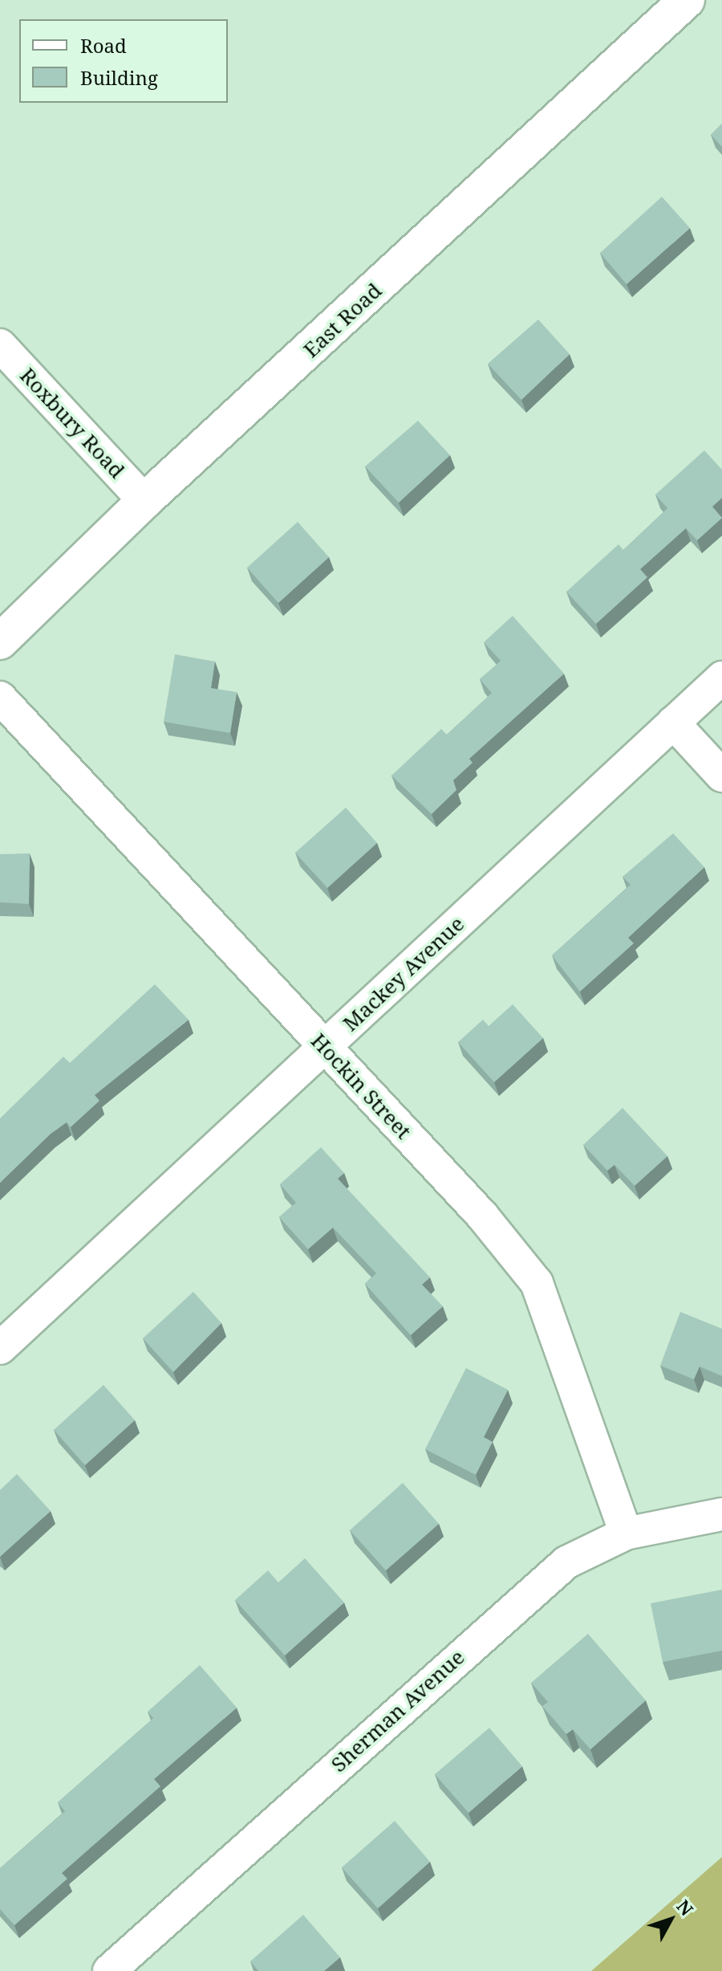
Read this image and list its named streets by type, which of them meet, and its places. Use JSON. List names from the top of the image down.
{
  "streets": {
    "street": [
      "East Road",
      "Roxbury Road",
      "Mackey Avenue",
      "Hockin Street",
      "Sherman Avenue"
    ]
  },
  "crossings": [
    ["East Road", "Roxbury Road"],
    ["Mackey Avenue", "Hockin Street"],
    ["Hockin Street", "Sherman Avenue"]
  ],
  "legend": ["Road", "Building"],
  "north": "top right"
}
